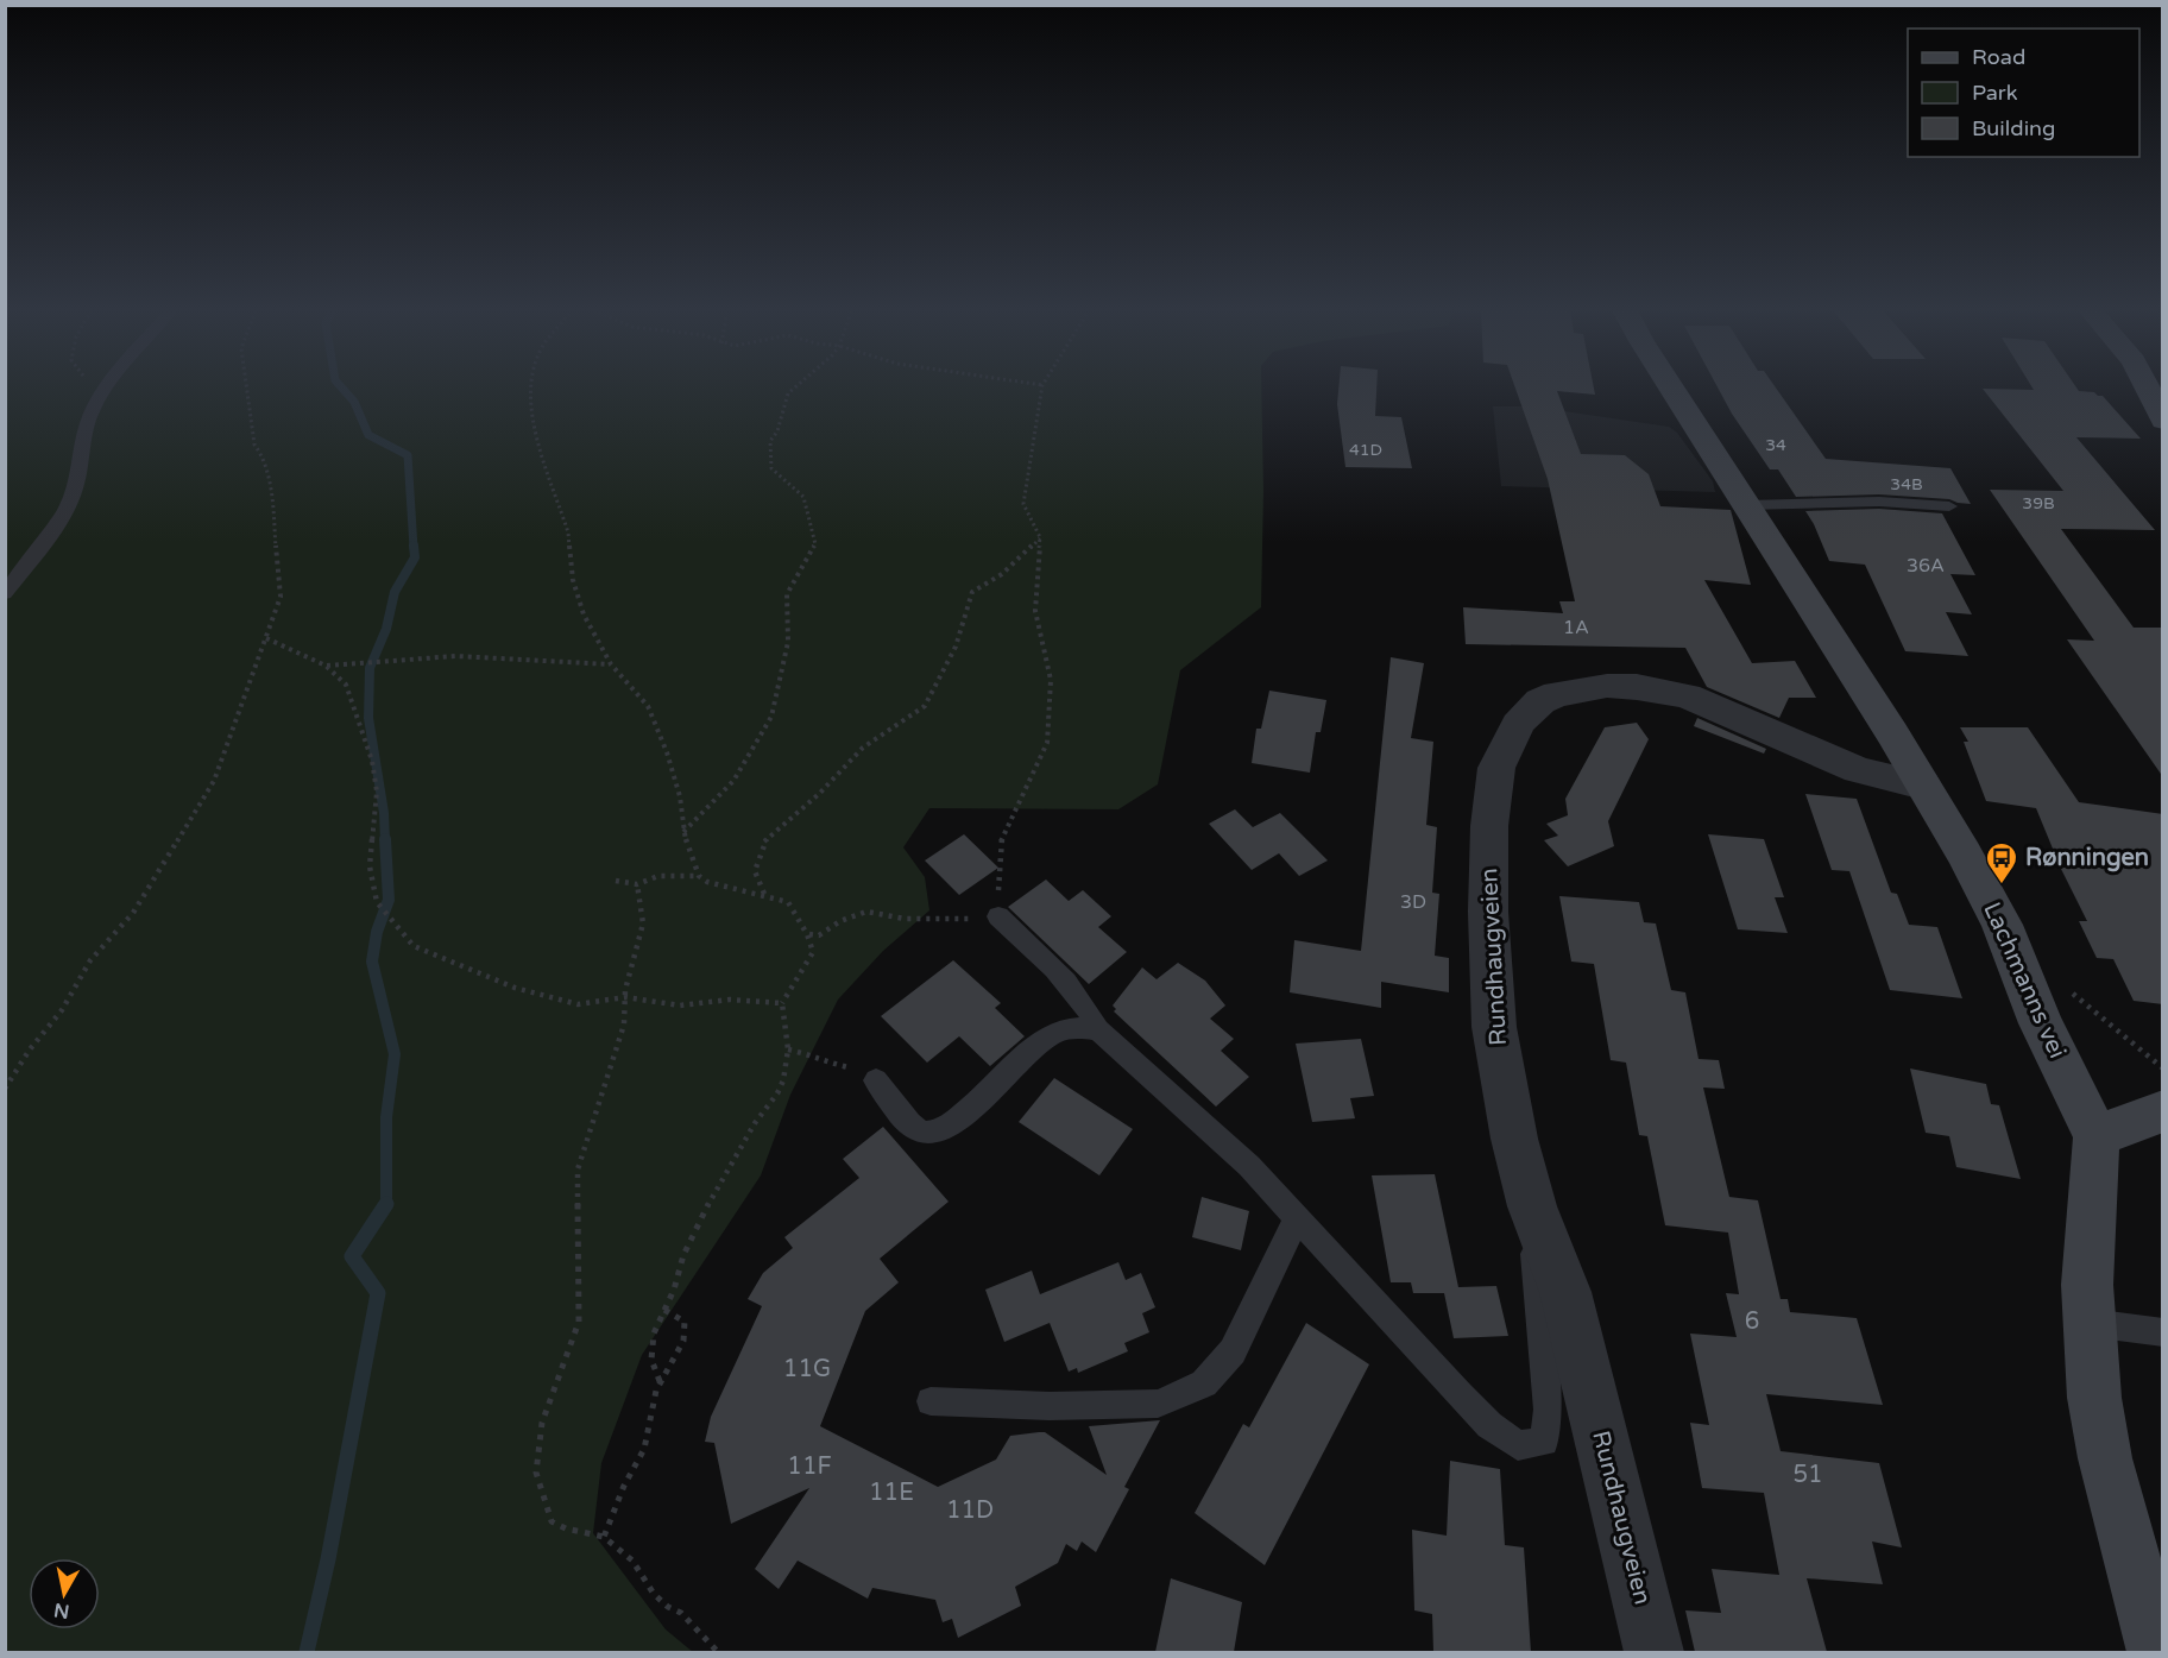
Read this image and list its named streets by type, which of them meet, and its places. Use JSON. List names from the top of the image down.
{
  "streets": {
    "street": ["Rundhaugveien", "Lachmanns vei"]
  },
  "crossings": [
    ["Rundhaugveien", "Lachmanns vei"]
  ],
  "places": {
    "bus stop": ["Rønningen"]
  },
  "house_numbers": [
    "34",
    "41D",
    "34B",
    "39B",
    "36A",
    "1A",
    "3D",
    "6",
    "11G",
    "11F",
    "51",
    "11E",
    "11D"
  ],
  "legend": ["Road", "Park", "Building"],
  "north": "bottom"
}
